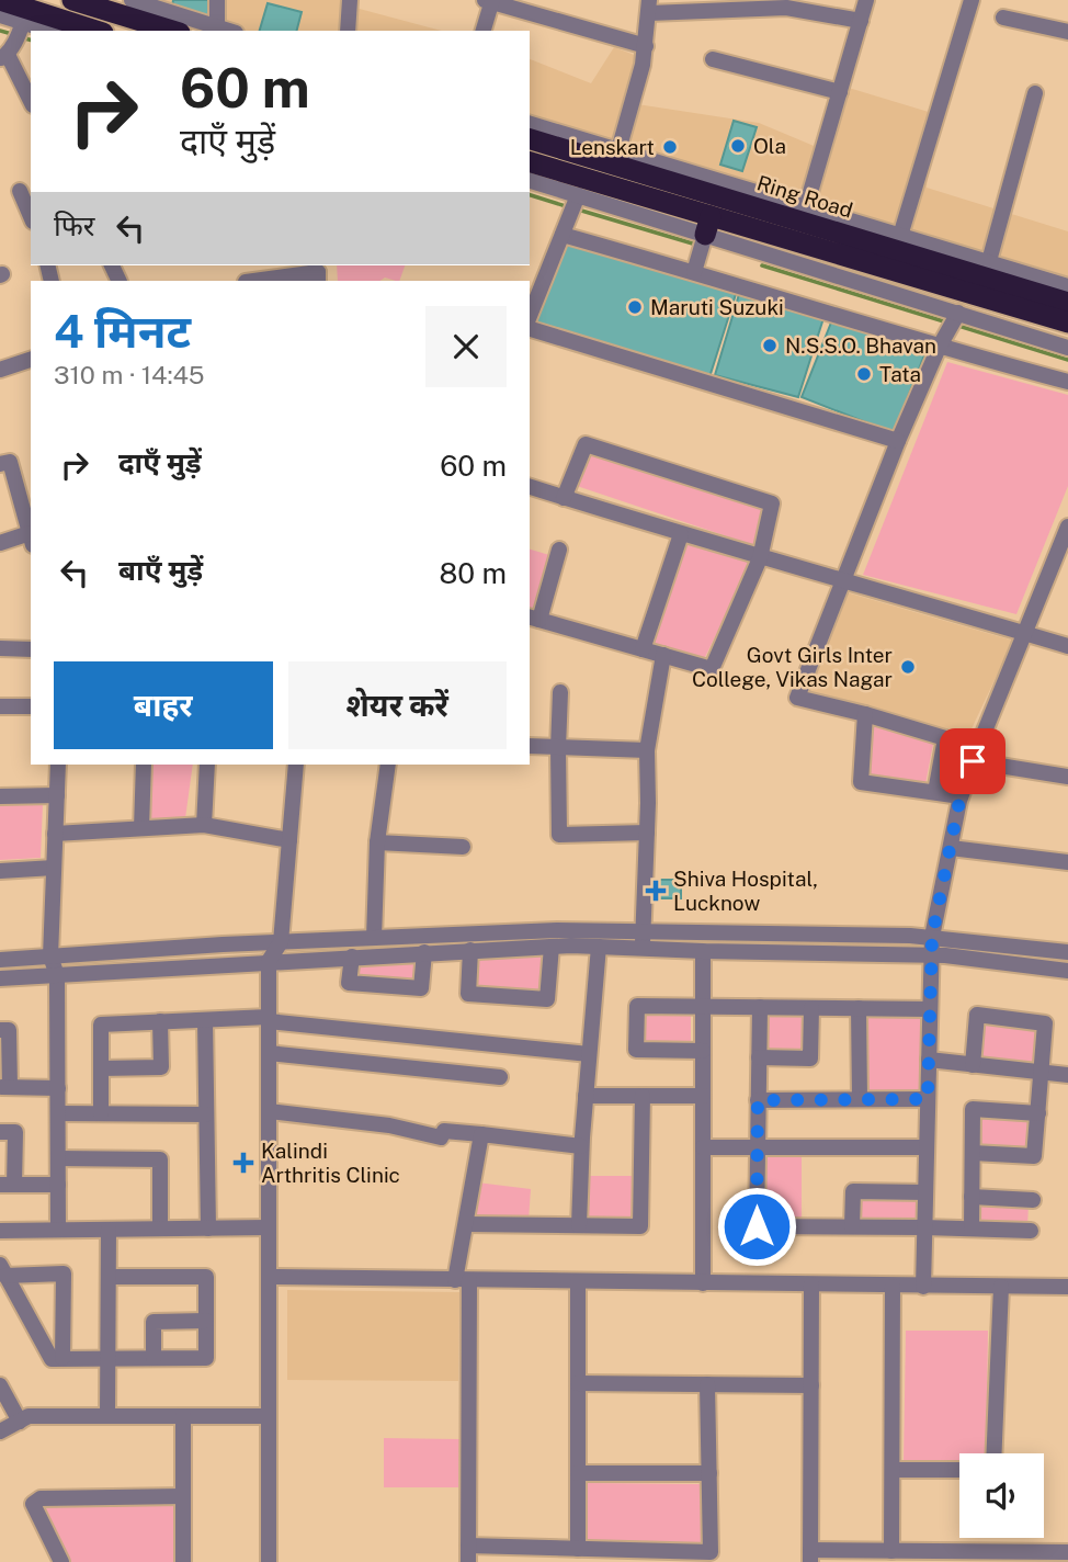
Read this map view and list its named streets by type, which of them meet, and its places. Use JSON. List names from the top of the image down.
{
  "streets": {
    "highway": ["Ring Road"]
  },
  "places": {
    "other": [
      "Ola",
      "Lenskart",
      "Maruti Suzuki",
      "N.S.S.O. Bhavan",
      "Tata",
      "Govt Girls Inter College, Vikas Nagar"
    ],
    "health": ["Shiva Hospital, Lucknow", "Kalindi Arthritis Clinic"]
  },
  "page": {
    "turn": ["60 m", "दाएँ मुड़ें"],
    "then": "फिर",
    "heading": ["4 मिनट", "310 m · 14:45"],
    "list": [
      {
        "name": "दाएँ मुड़ें",
        "value": "60 m"
      },
      {
        "name": "बाएँ मुड़ें",
        "value": "80 m"
      }
    ],
    "buttons": ["बाहर", "शेयर करें"]
  }
}
